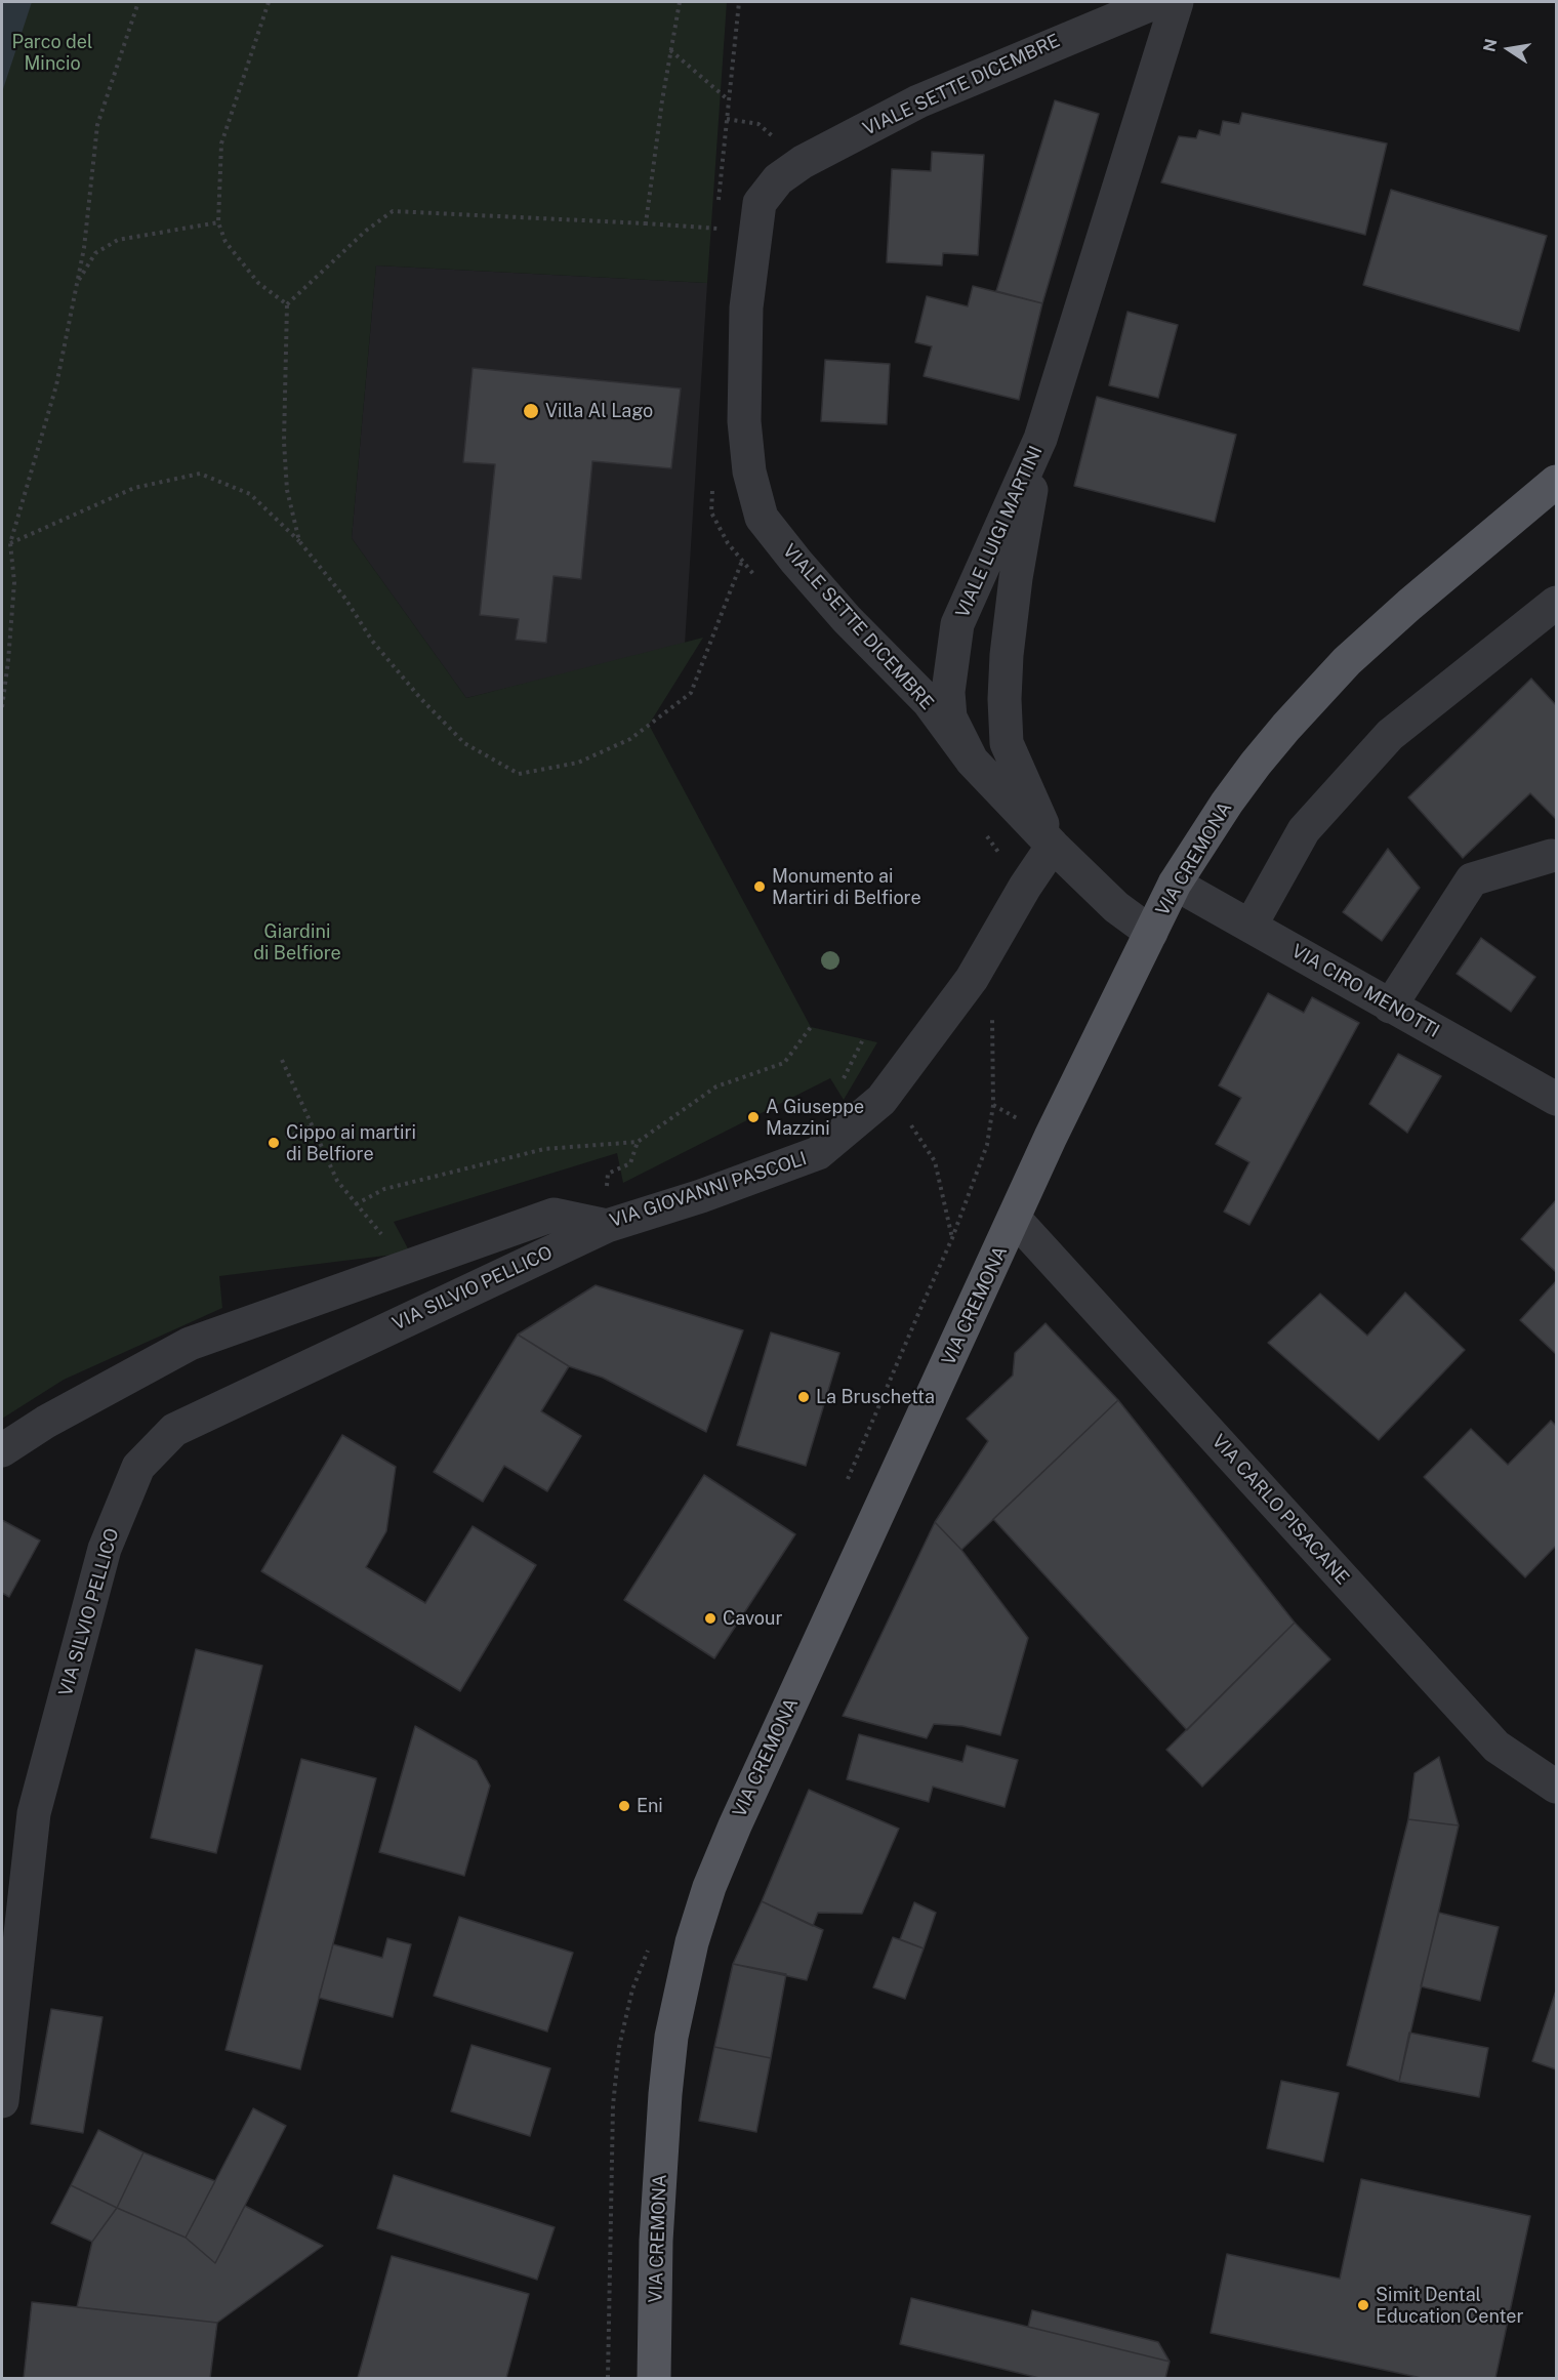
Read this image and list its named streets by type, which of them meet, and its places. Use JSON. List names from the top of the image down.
{
  "streets": {
    "main road": ["VIA CREMONA"],
    "street": [
      "VIALE SETTE DICEMBRE",
      "VIALE LUIGI MARTINI",
      "VIA CIRO MENOTTI",
      "VIA GIOVANNI PASCOLI",
      "VIA SILVIO PELLICO",
      "VIA CARLO PISACANE"
    ]
  },
  "crossings": [
    ["VIALE SETTE DICEMBRE", "VIALE LUIGI MARTINI"],
    ["VIALE LUIGI MARTINI", "VIA CREMONA"],
    ["VIALE LUIGI MARTINI", "VIA GIOVANNI PASCOLI"],
    ["VIA CREMONA", "VIA CIRO MENOTTI"],
    ["VIA CREMONA", "VIA CARLO PISACANE"],
    ["VIA GIOVANNI PASCOLI", "VIA SILVIO PELLICO"]
  ],
  "parks": ["Parco del Mincio", "Giardini di Belfiore"],
  "places": [
    "Villa Al Lago",
    "Monumento ai Martiri di Belfiore",
    "A Giuseppe Mazzini",
    "Cippo ai martiri di Belfiore",
    "La Bruschetta",
    "Cavour",
    "Eni",
    "Simit Dental Education Center"
  ],
  "north": "left"
}
